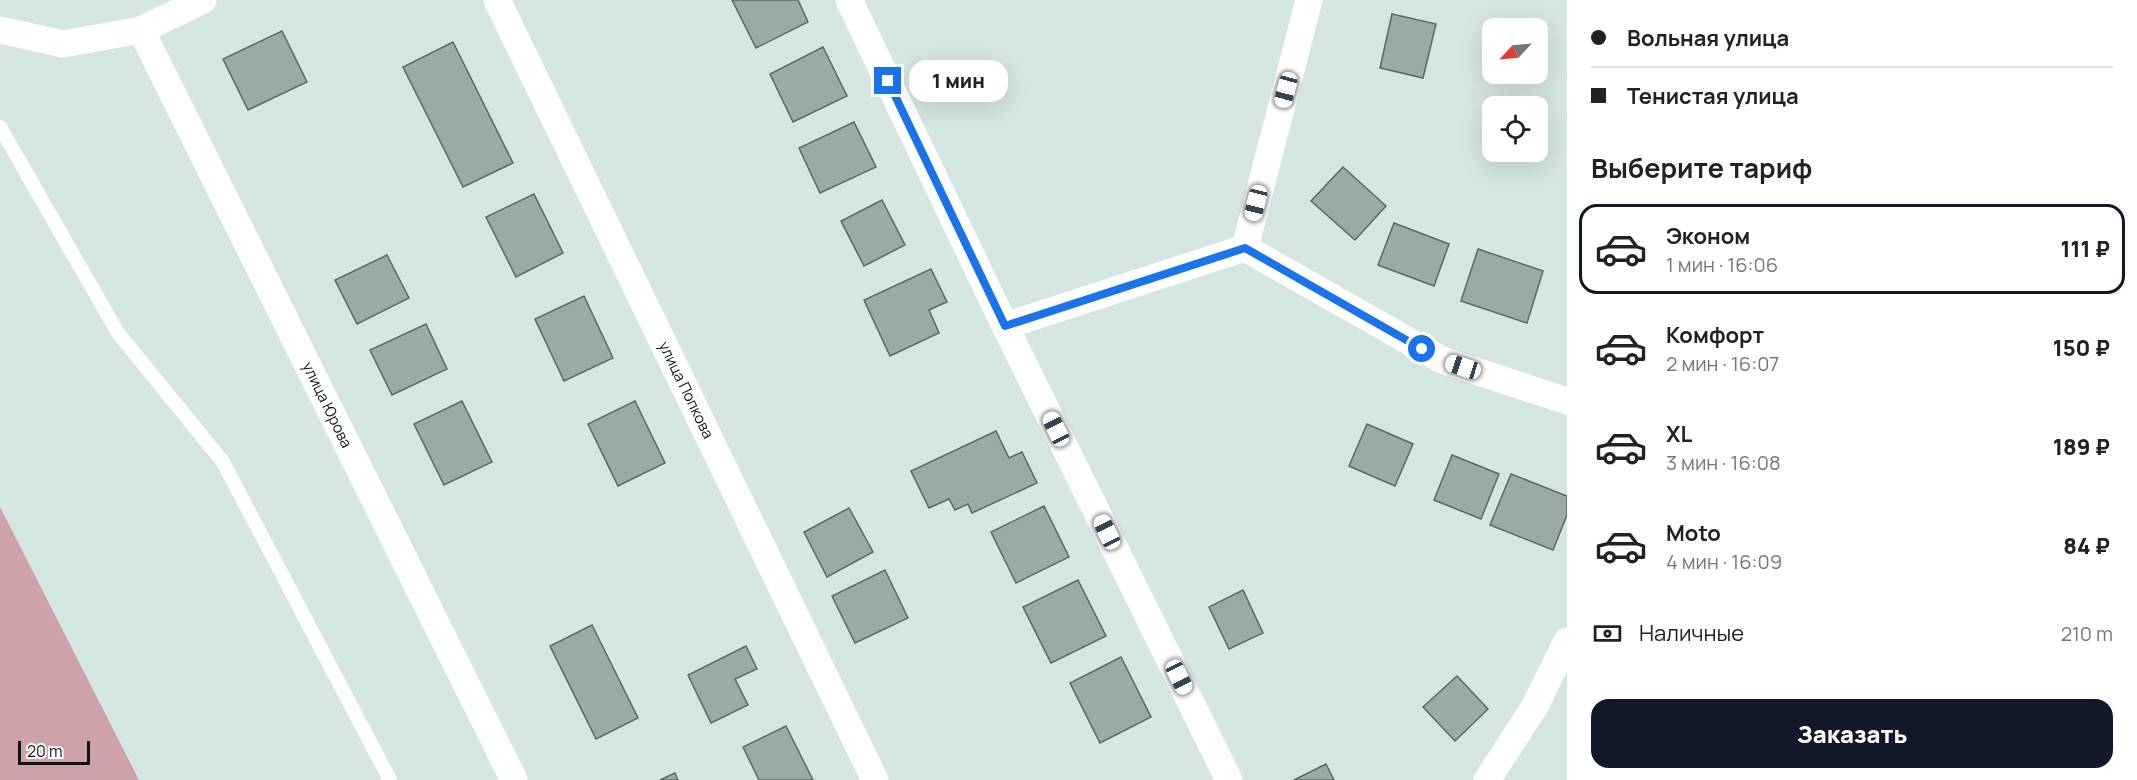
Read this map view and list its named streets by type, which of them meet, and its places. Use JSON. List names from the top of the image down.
{
  "streets": {
    "street": ["улица Попкова", "улица Юрова"]
  },
  "scale_bar": "20 m",
  "north": "bottom left",
  "page": {
    "banner": ["Вольная улица", "Тенистая улица"],
    "bubble": "1 мин",
    "heading": "Выберите тариф",
    "list": [
      {
        "name": "Эконом",
        "note": "1 мин · 16:06",
        "value": "111 ₽"
      },
      {
        "name": "Комфорт",
        "note": "2 мин · 16:07",
        "value": "150 ₽"
      },
      {
        "name": "XL",
        "note": "3 мин · 16:08",
        "value": "189 ₽"
      },
      {
        "name": "Moto",
        "note": "4 мин · 16:09",
        "value": "84 ₽"
      }
    ],
    "pay": ["Наличные", "210 m"],
    "buttons": "Заказать",
    "scale": "20 m"
  }
}
